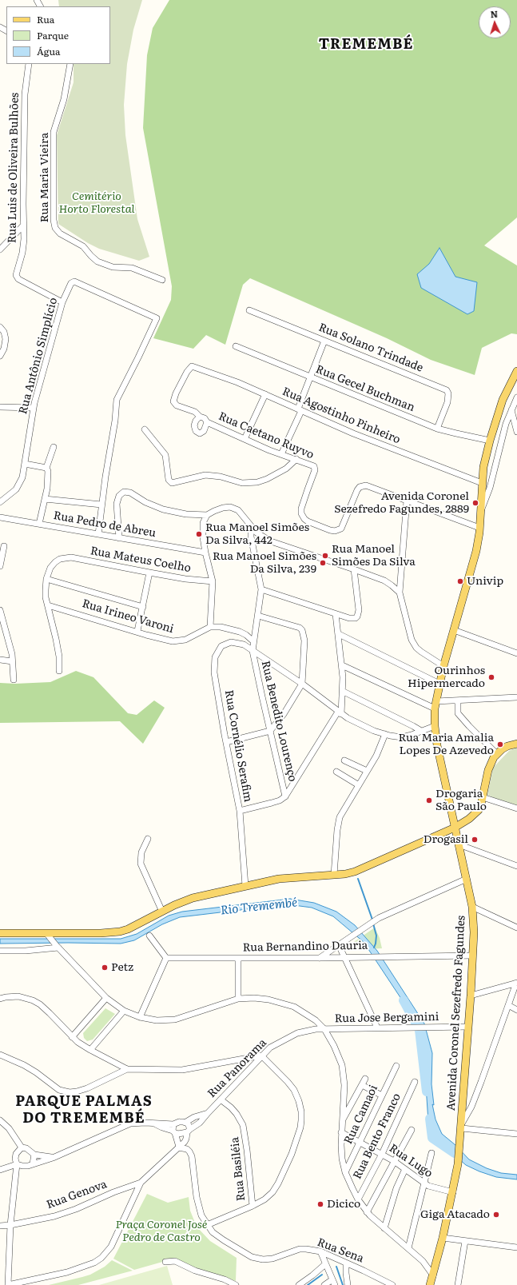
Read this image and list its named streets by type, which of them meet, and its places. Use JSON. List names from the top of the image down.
{
  "streets": {
    "main road": ["Avenida Coronel Sezefredo Fagundes"],
    "street": [
      "Rua Luis de Oliveira Bulhões",
      "Rua Maria Vieira",
      "Rua Solano Trindade",
      "Rua Antônio Simplício",
      "Rua Gecel Buchman",
      "Rua Agostinho Pinheiro",
      "Rua Caetano Ruyvo",
      "Rua Pedro de Abreu",
      "Rua Mateus Coelho",
      "Rua Irineo Varoni",
      "Rua Benedito Lourenço",
      "Rua Cornélio Serafim",
      "Rua Bernandino Dauria",
      "Rua Jose Bergamini",
      "Rua Panorama",
      "Rua Camaoi",
      "Rua Bento Franco",
      "Rua Lugo",
      "Rua Basiléia",
      "Rua Genova",
      "Rua Sena"
    ]
  },
  "crossings": [
    ["Rua Luis de Oliveira Bulhões", "Rua Antônio Simplício"],
    ["Rua Solano Trindade", "Rua Gecel Buchman"],
    ["Rua Gecel Buchman", "Avenida Coronel Sezefredo Fagundes"],
    ["Rua Agostinho Pinheiro", "Rua Caetano Ruyvo"],
    ["Rua Agostinho Pinheiro", "Avenida Coronel Sezefredo Fagundes"],
    ["Rua Benedito Lourenço", "Rua Cornélio Serafim"],
    ["Rua Cornélio Serafim", "Avenida Coronel Sezefredo Fagundes"],
    ["Rua Bernandino Dauria", "Avenida Coronel Sezefredo Fagundes"],
    ["Avenida Coronel Sezefredo Fagundes", "Rua Jose Bergamini"],
    ["Avenida Coronel Sezefredo Fagundes", "Rua Lugo"],
    ["Rua Jose Bergamini", "Rua Panorama"],
    ["Rua Panorama", "Rua Basiléia"],
    ["Rua Camaoi", "Rua Lugo"],
    ["Rua Bento Franco", "Rua Lugo"]
  ],
  "districts": ["TREMEMBÉ", "PARQUE PALMAS DO TREMEMBÉ"],
  "water": ["Rio Tremembé"],
  "parks": ["Cemitério Horto Florestal", "Praça Coronel José Pedro de Castro"],
  "places": [
    "Avenida Coronel Sezefredo Fagundes, 2889",
    "Rua Manoel Simões Da Silva, 442",
    "Rua Manoel Simões Da Silva",
    "Rua Manoel Simões Da Silva, 239",
    "Univip",
    "Ourinhos Hipermercado",
    "Rua Maria Amalia Lopes De Azevedo",
    "Drogaria São Paulo",
    "Drogasil",
    "Petz",
    "Dicico",
    "Giga Atacado"
  ],
  "legend": ["Rua", "Parque", "Água"],
  "north": "top"
}
